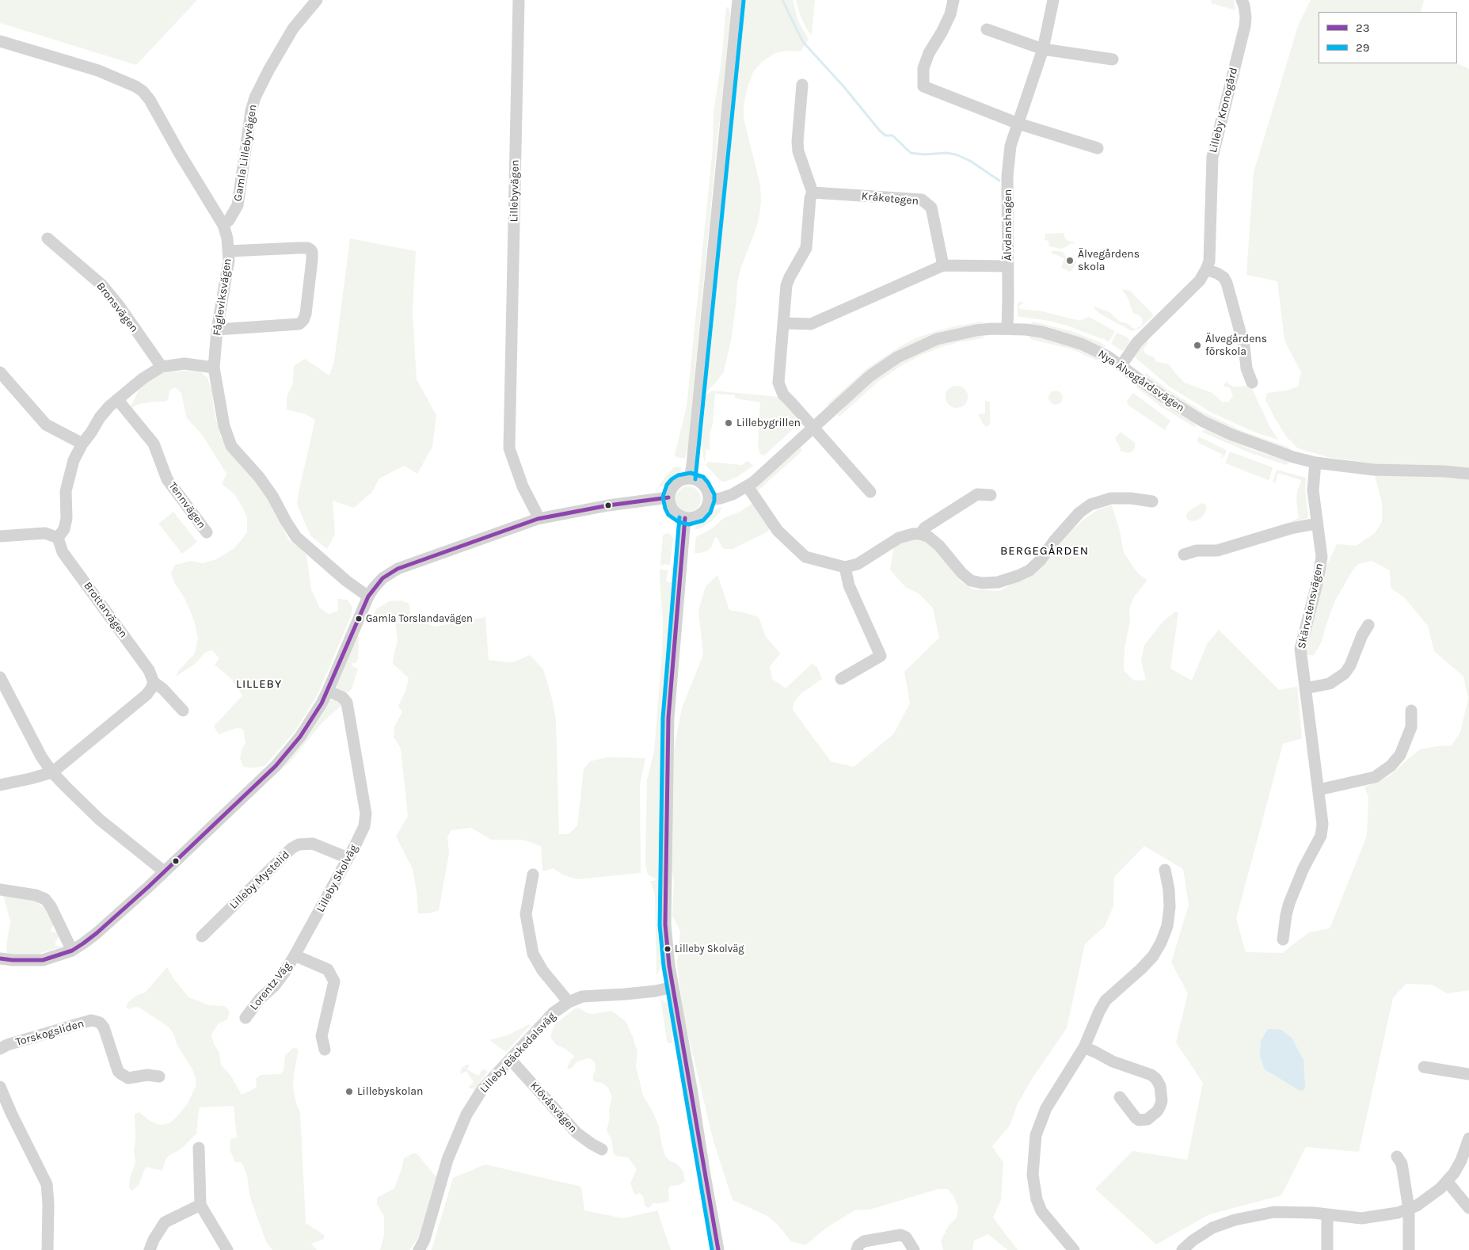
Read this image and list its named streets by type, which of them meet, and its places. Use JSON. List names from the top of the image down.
{
  "streets": {
    "street": [
      "Lilleby Kronogård",
      "Gamla Lillebyvägen",
      "Lillebyvägen",
      "Kråketegen",
      "Älvdanshagen",
      "Fågleviksvägen",
      "Bronsvägen",
      "Nya Älvegårdsvägen",
      "Tennvägen",
      "Skärvstensvägen",
      "Brottarvägen",
      "Lilleby Skolväg",
      "Lilleby Mystelid",
      "Lorentz Väg",
      "Torskogsliden",
      "Lilleby Bäckedalsväg",
      "Klövåsvägen"
    ]
  },
  "crossings": [
    ["Lilleby Kronogård", "Nya Älvegårdsvägen"],
    ["Gamla Lillebyvägen", "Fågleviksvägen"],
    ["Älvdanshagen", "Nya Älvegårdsvägen"],
    ["Nya Älvegårdsvägen", "Skärvstensvägen"],
    ["Lilleby Skolväg", "Lilleby Mystelid"],
    ["Lilleby Skolväg", "Lorentz Väg"],
    ["Lilleby Bäckedalsväg", "Klövåsvägen"]
  ],
  "districts": ["BERGEGÅRDEN", "LILLEBY"],
  "places": [
    "Älvegårdens skola",
    "Älvegårdens förskola",
    "Lillebygrillen",
    "Gamla Torslandavägen",
    "Lilleby Skolväg",
    "Lillebyskolan"
  ],
  "lines": ["transit line 29", "transit line 23"],
  "legend": ["23", "29"]
}
